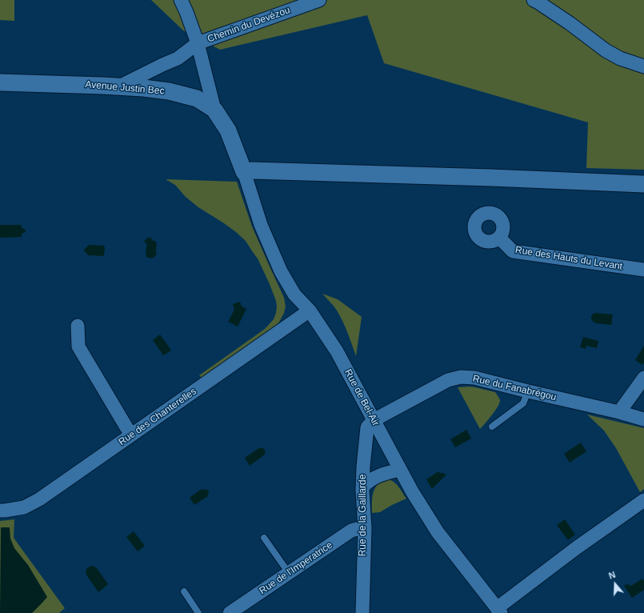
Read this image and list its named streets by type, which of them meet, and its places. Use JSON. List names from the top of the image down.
{
  "streets": {
    "street": [
      "Chemin du Devézou",
      "Avenue Justin Bec",
      "Rue des Hauts du Levant",
      "Rue du Fanabrégou",
      "Rue de Bel-Air",
      "Rue des Chanterelles",
      "Rue de la Gaillarde",
      "Rue de l'Imperatrice"
    ]
  },
  "crossings": [
    ["Chemin du Devézou", "Avenue Justin Bec"],
    ["Avenue Justin Bec", "Rue de Bel-Air"],
    ["Rue du Fanabrégou", "Rue de Bel-Air"],
    ["Rue du Fanabrégou", "Rue de la Gaillarde"],
    ["Rue de Bel-Air", "Rue des Chanterelles"],
    ["Rue de Bel-Air", "Rue de la Gaillarde"],
    ["Rue de la Gaillarde", "Rue de l'Imperatrice"]
  ],
  "north": "top"
}
